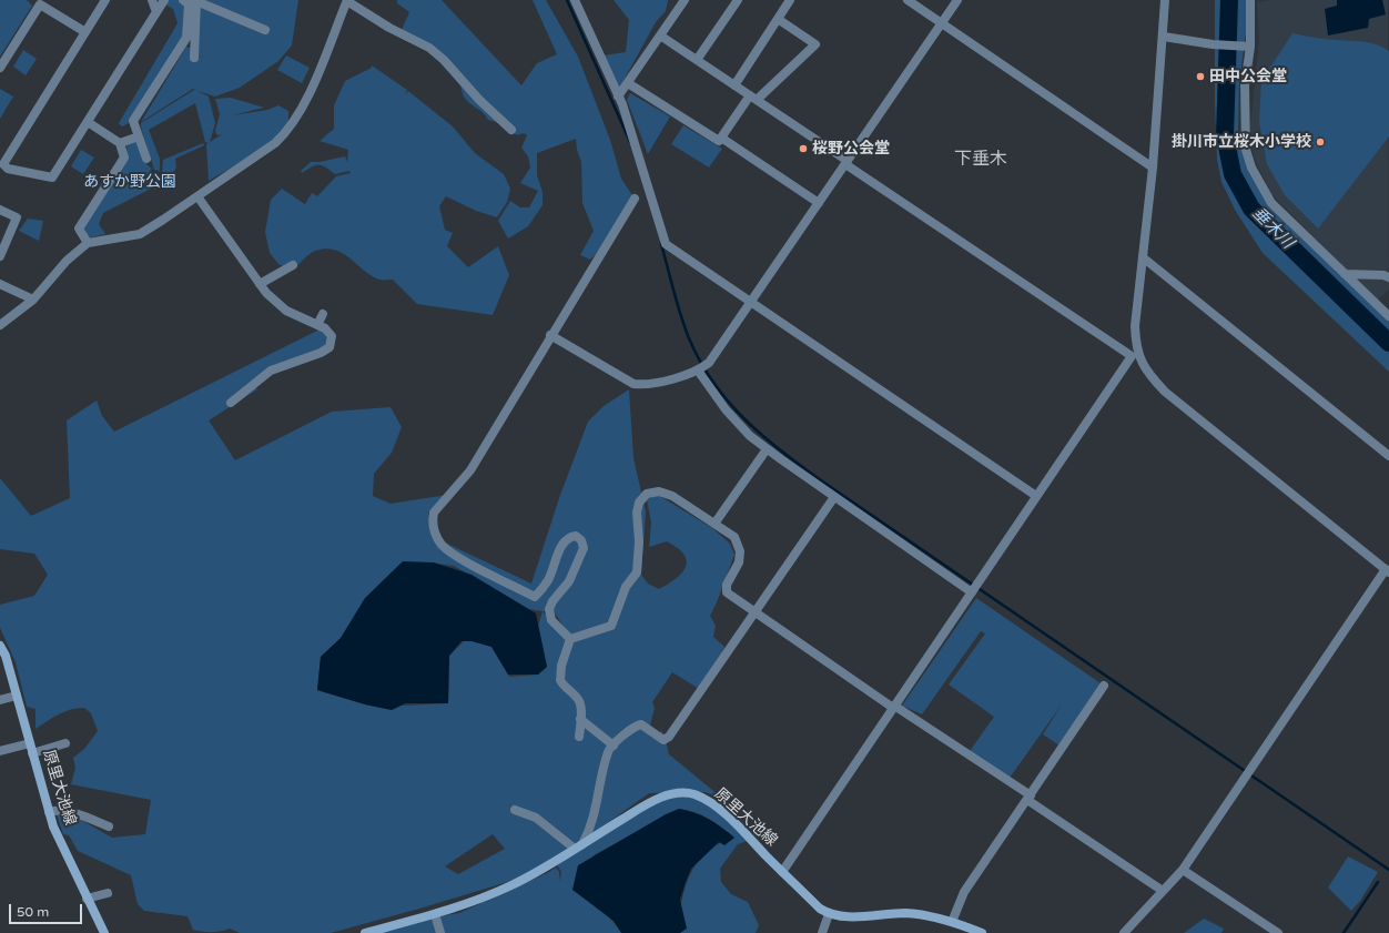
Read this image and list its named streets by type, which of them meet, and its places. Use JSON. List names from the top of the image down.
{
  "streets": {
    "main road": ["原里大池線"]
  },
  "districts": ["下垂木"],
  "water": ["垂木川"],
  "parks": ["あすか野公園"],
  "places": ["田中公会堂", "掛川市立桜木小学校", "桜野公会堂"],
  "scale_bar": "50 m"
}
